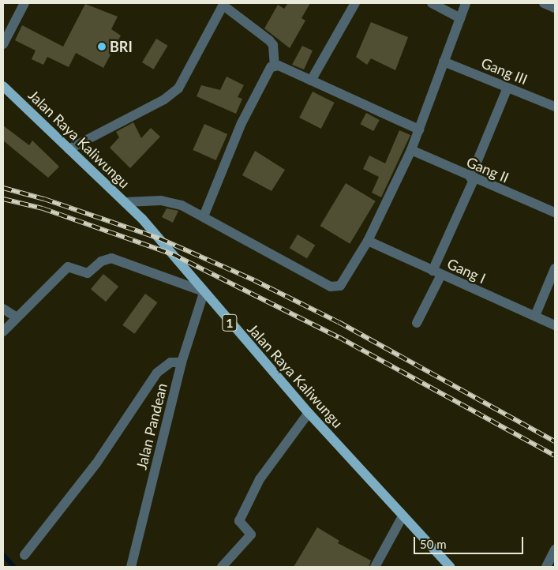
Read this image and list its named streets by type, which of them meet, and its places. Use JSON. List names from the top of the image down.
{
  "streets": {
    "main road": ["Jalan Raya Kaliwungu", "1"],
    "street": [
      "Gang III",
      "Gang II",
      "Gang I",
      "Jalan Pandean"
    ]
  },
  "crossings": [
    ["Jalan Raya Kaliwungu", "Jalan Pandean"]
  ],
  "places": ["BRI"],
  "scale_bar": "50 m"
}
